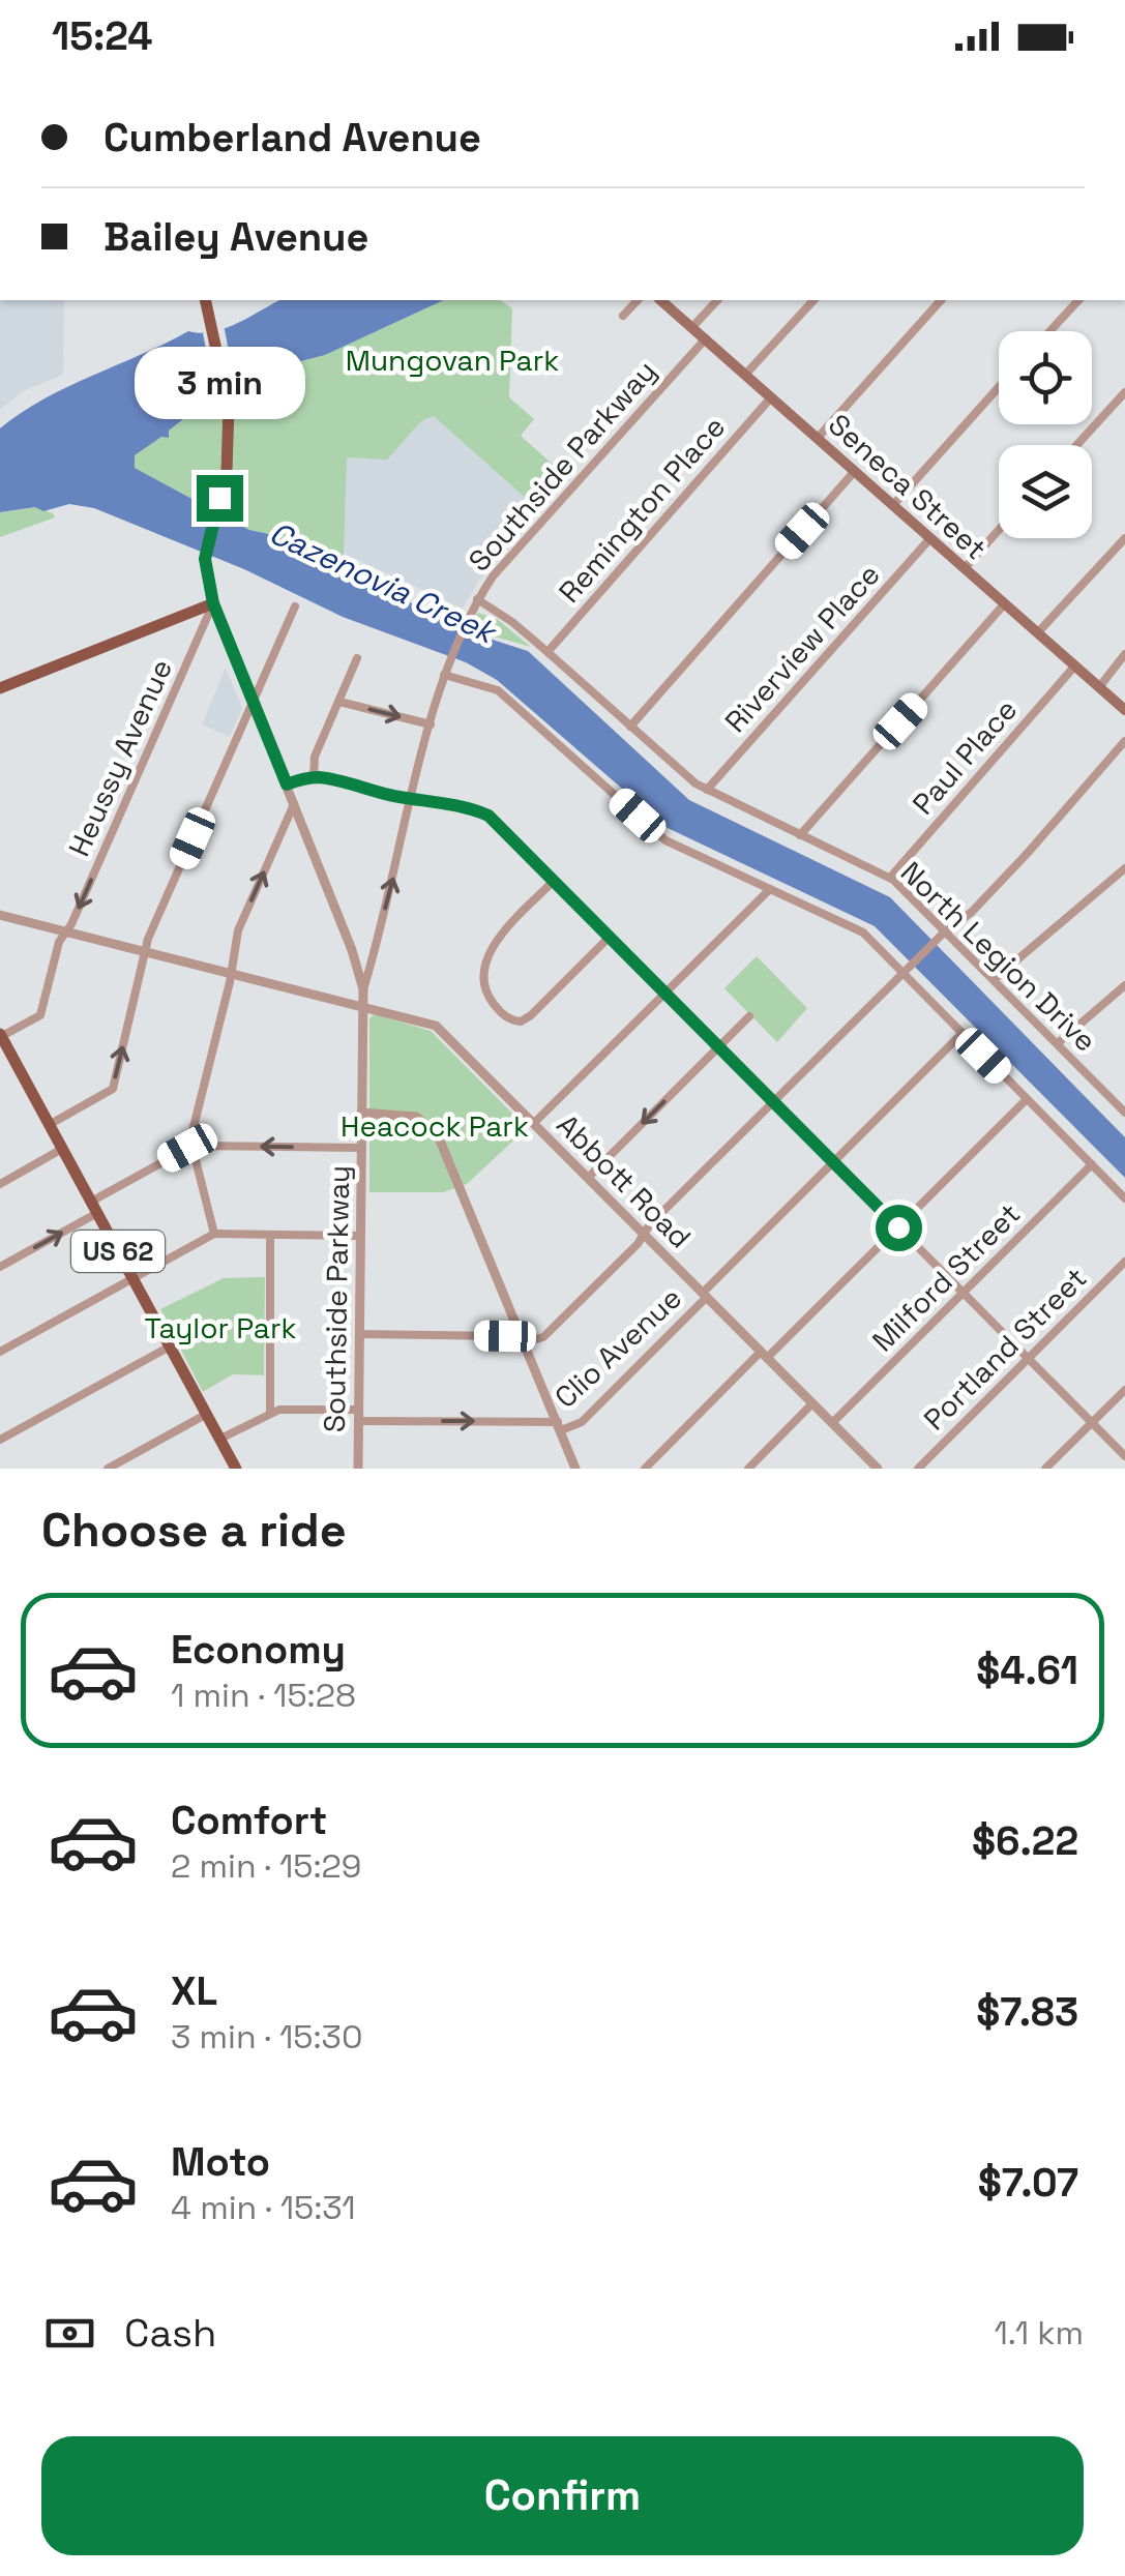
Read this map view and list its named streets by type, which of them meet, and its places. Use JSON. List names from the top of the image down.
{
  "streets": {
    "main road": ["Seneca Street", "US 62"],
    "street": [
      "Southside Parkway",
      "Remington Place",
      "Riverview Place",
      "Paul Place",
      "Heussy Avenue",
      "North Legion Drive",
      "Abbott Road",
      "Milford Street",
      "Clio Avenue",
      "Portland Street"
    ]
  },
  "crossings": [
    ["Southside Parkway", "Seneca Street"],
    ["Southside Parkway", "Heussy Avenue"],
    ["Southside Parkway", "North Legion Drive"],
    ["Southside Parkway", "Abbott Road"],
    ["Seneca Street", "Remington Place"],
    ["Seneca Street", "Riverview Place"],
    ["Seneca Street", "Paul Place"],
    ["Remington Place", "North Legion Drive"],
    ["Riverview Place", "North Legion Drive"],
    ["Paul Place", "North Legion Drive"],
    ["Heussy Avenue", "Abbott Road"],
    ["Heussy Avenue", "US 62"],
    ["Abbott Road", "Milford Street"],
    ["Abbott Road", "Clio Avenue"]
  ],
  "one_way": ["Heussy Avenue"],
  "water": ["Cazenovia Creek"],
  "parks": ["Mungovan Park", "Heacock Park", "Taylor Park"],
  "page": {
    "status": "15:24",
    "banner": ["Cumberland Avenue", "Bailey Avenue"],
    "bubble": "3 min",
    "heading": "Choose a ride",
    "list": [
      {
        "name": "Economy",
        "note": "1 min · 15:28",
        "value": "$4.61"
      },
      {
        "name": "Comfort",
        "note": "2 min · 15:29",
        "value": "$6.22"
      },
      {
        "name": "XL",
        "note": "3 min · 15:30",
        "value": "$7.83"
      },
      {
        "name": "Moto",
        "note": "4 min · 15:31",
        "value": "$7.07"
      }
    ],
    "pay": ["Cash", "1.1 km"],
    "buttons": "Confirm"
  }
}
